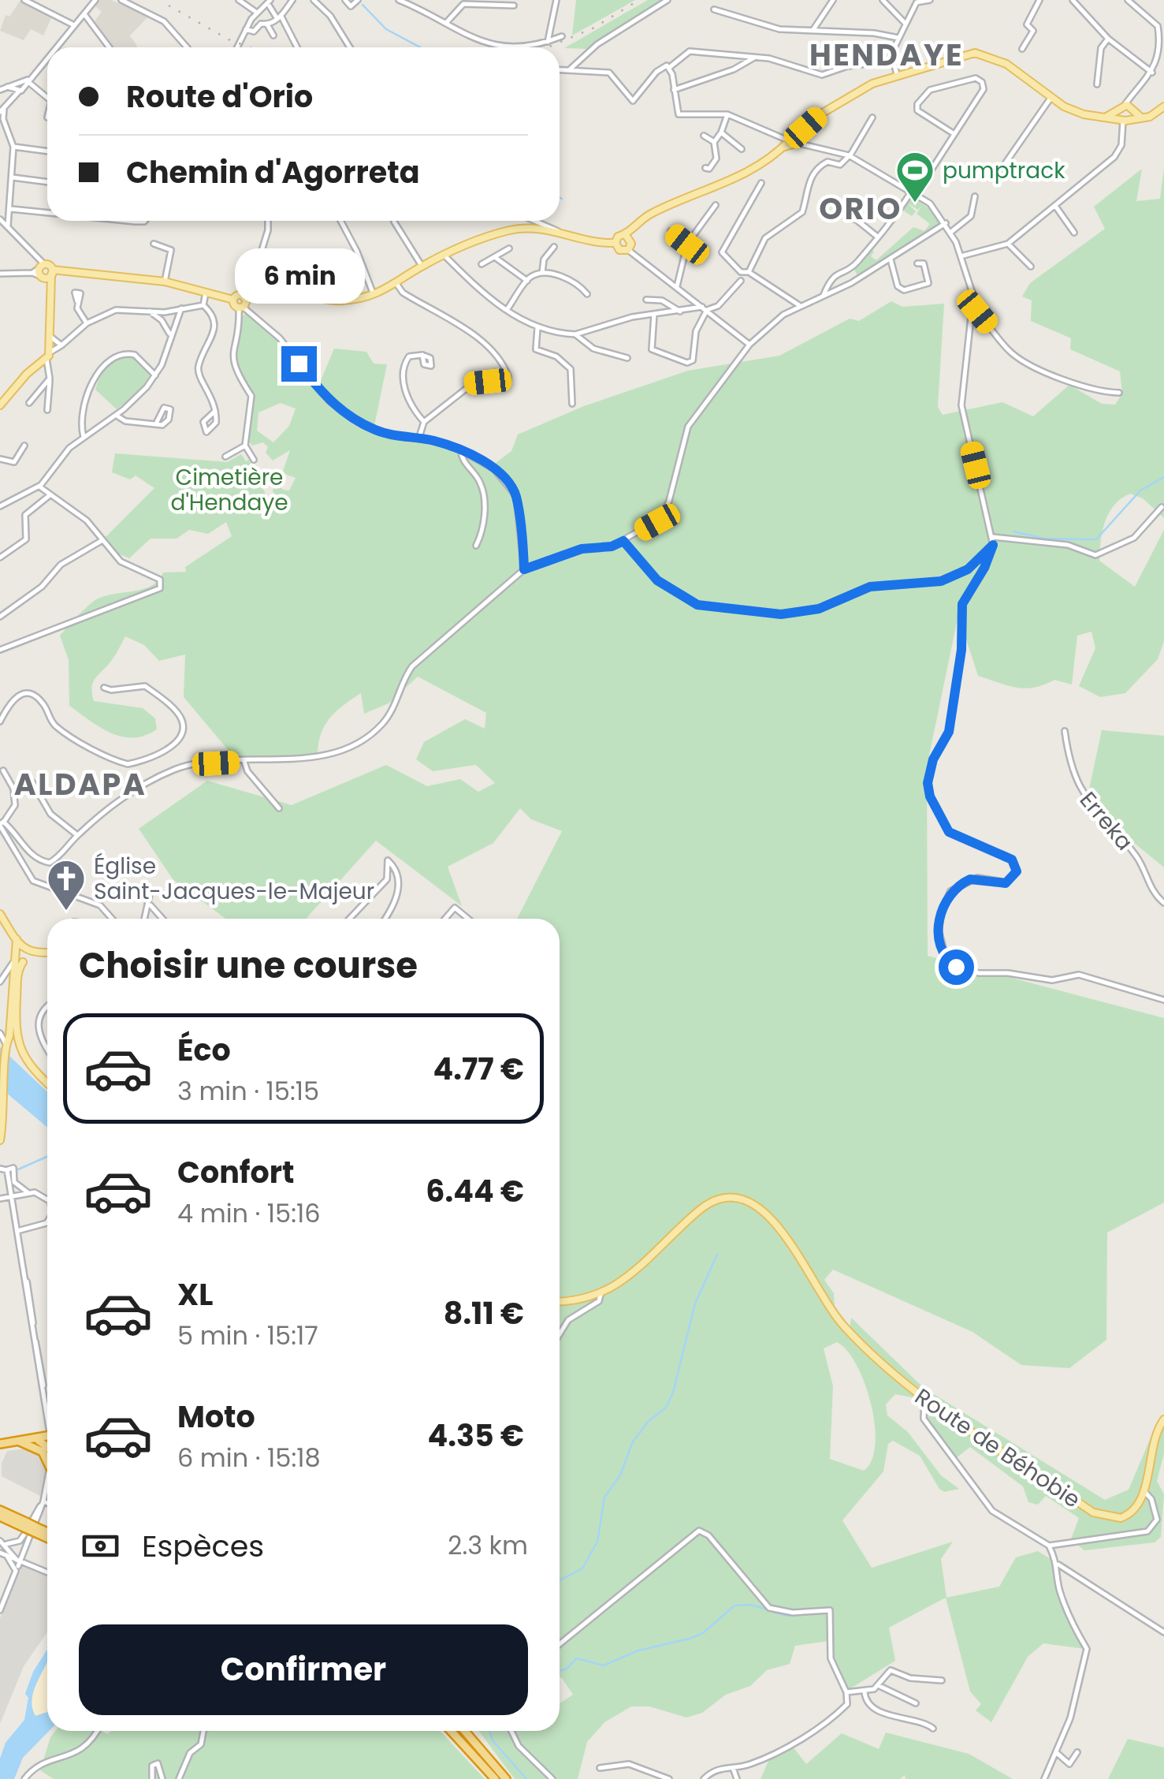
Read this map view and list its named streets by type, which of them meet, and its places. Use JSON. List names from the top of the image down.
{
  "streets": {
    "main road": ["Route de Béhobie"],
    "street": ["Erreka"]
  },
  "districts": ["HENDAYE", "ORIO", "ALDAPA"],
  "parks": ["Cimetière d'Hendaye"],
  "places": {
    "sports": ["pumptrack"],
    "church": ["Église Saint-Jacques-le-Majeur"]
  },
  "page": {
    "banner": ["Route d'Orio", "Chemin d'Agorreta"],
    "bubble": "6 min",
    "heading": "Choisir une course",
    "list": [
      {
        "name": "Éco",
        "note": "3 min · 15:15",
        "value": "4.77 €"
      },
      {
        "name": "Confort",
        "note": "4 min · 15:16",
        "value": "6.44 €"
      },
      {
        "name": "XL",
        "note": "5 min · 15:17",
        "value": "8.11 €"
      },
      {
        "name": "Moto",
        "note": "6 min · 15:18",
        "value": "4.35 €"
      }
    ],
    "pay": ["Espèces", "2.3 km"],
    "buttons": "Confirmer"
  }
}
